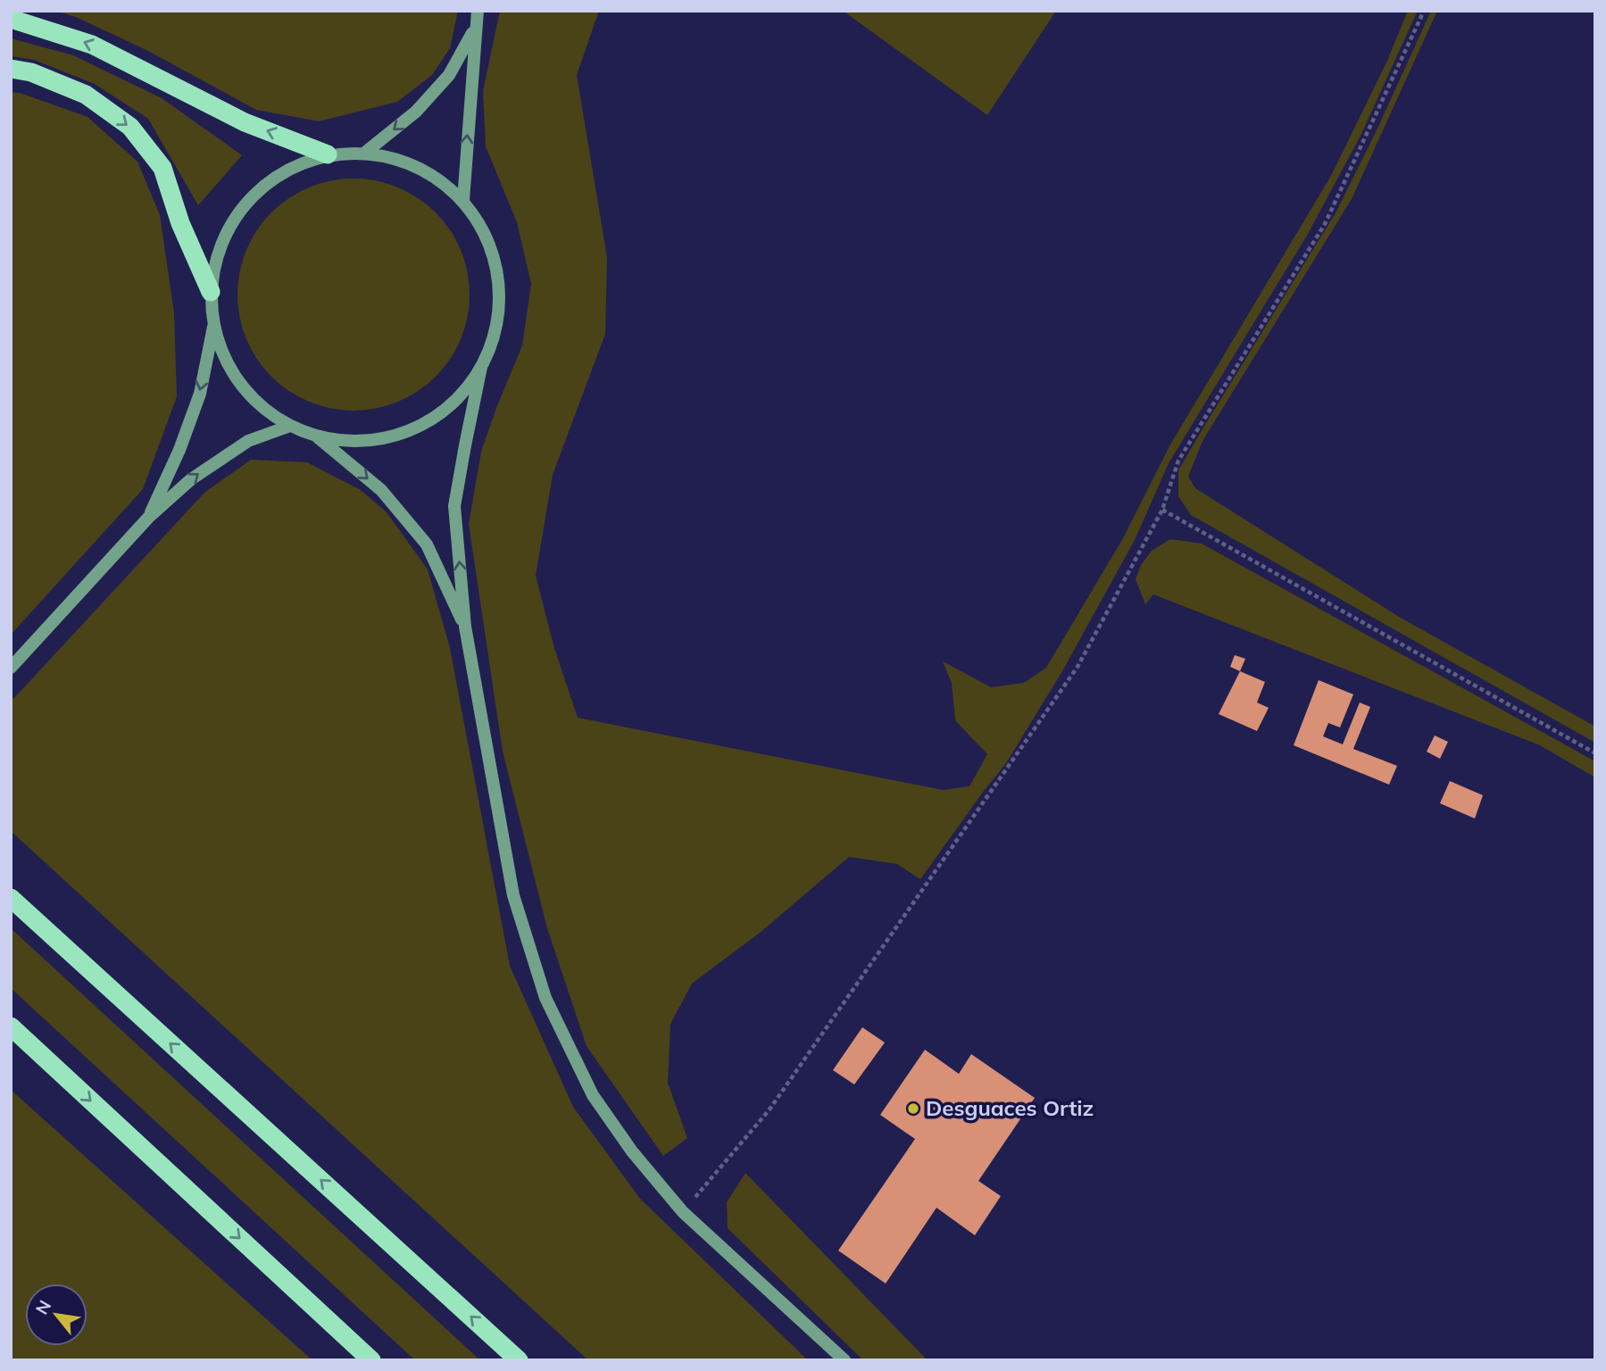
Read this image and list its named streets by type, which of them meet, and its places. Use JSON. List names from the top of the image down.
{
  "places": ["Desguaces Ortiz"],
  "north": "top left"
}
